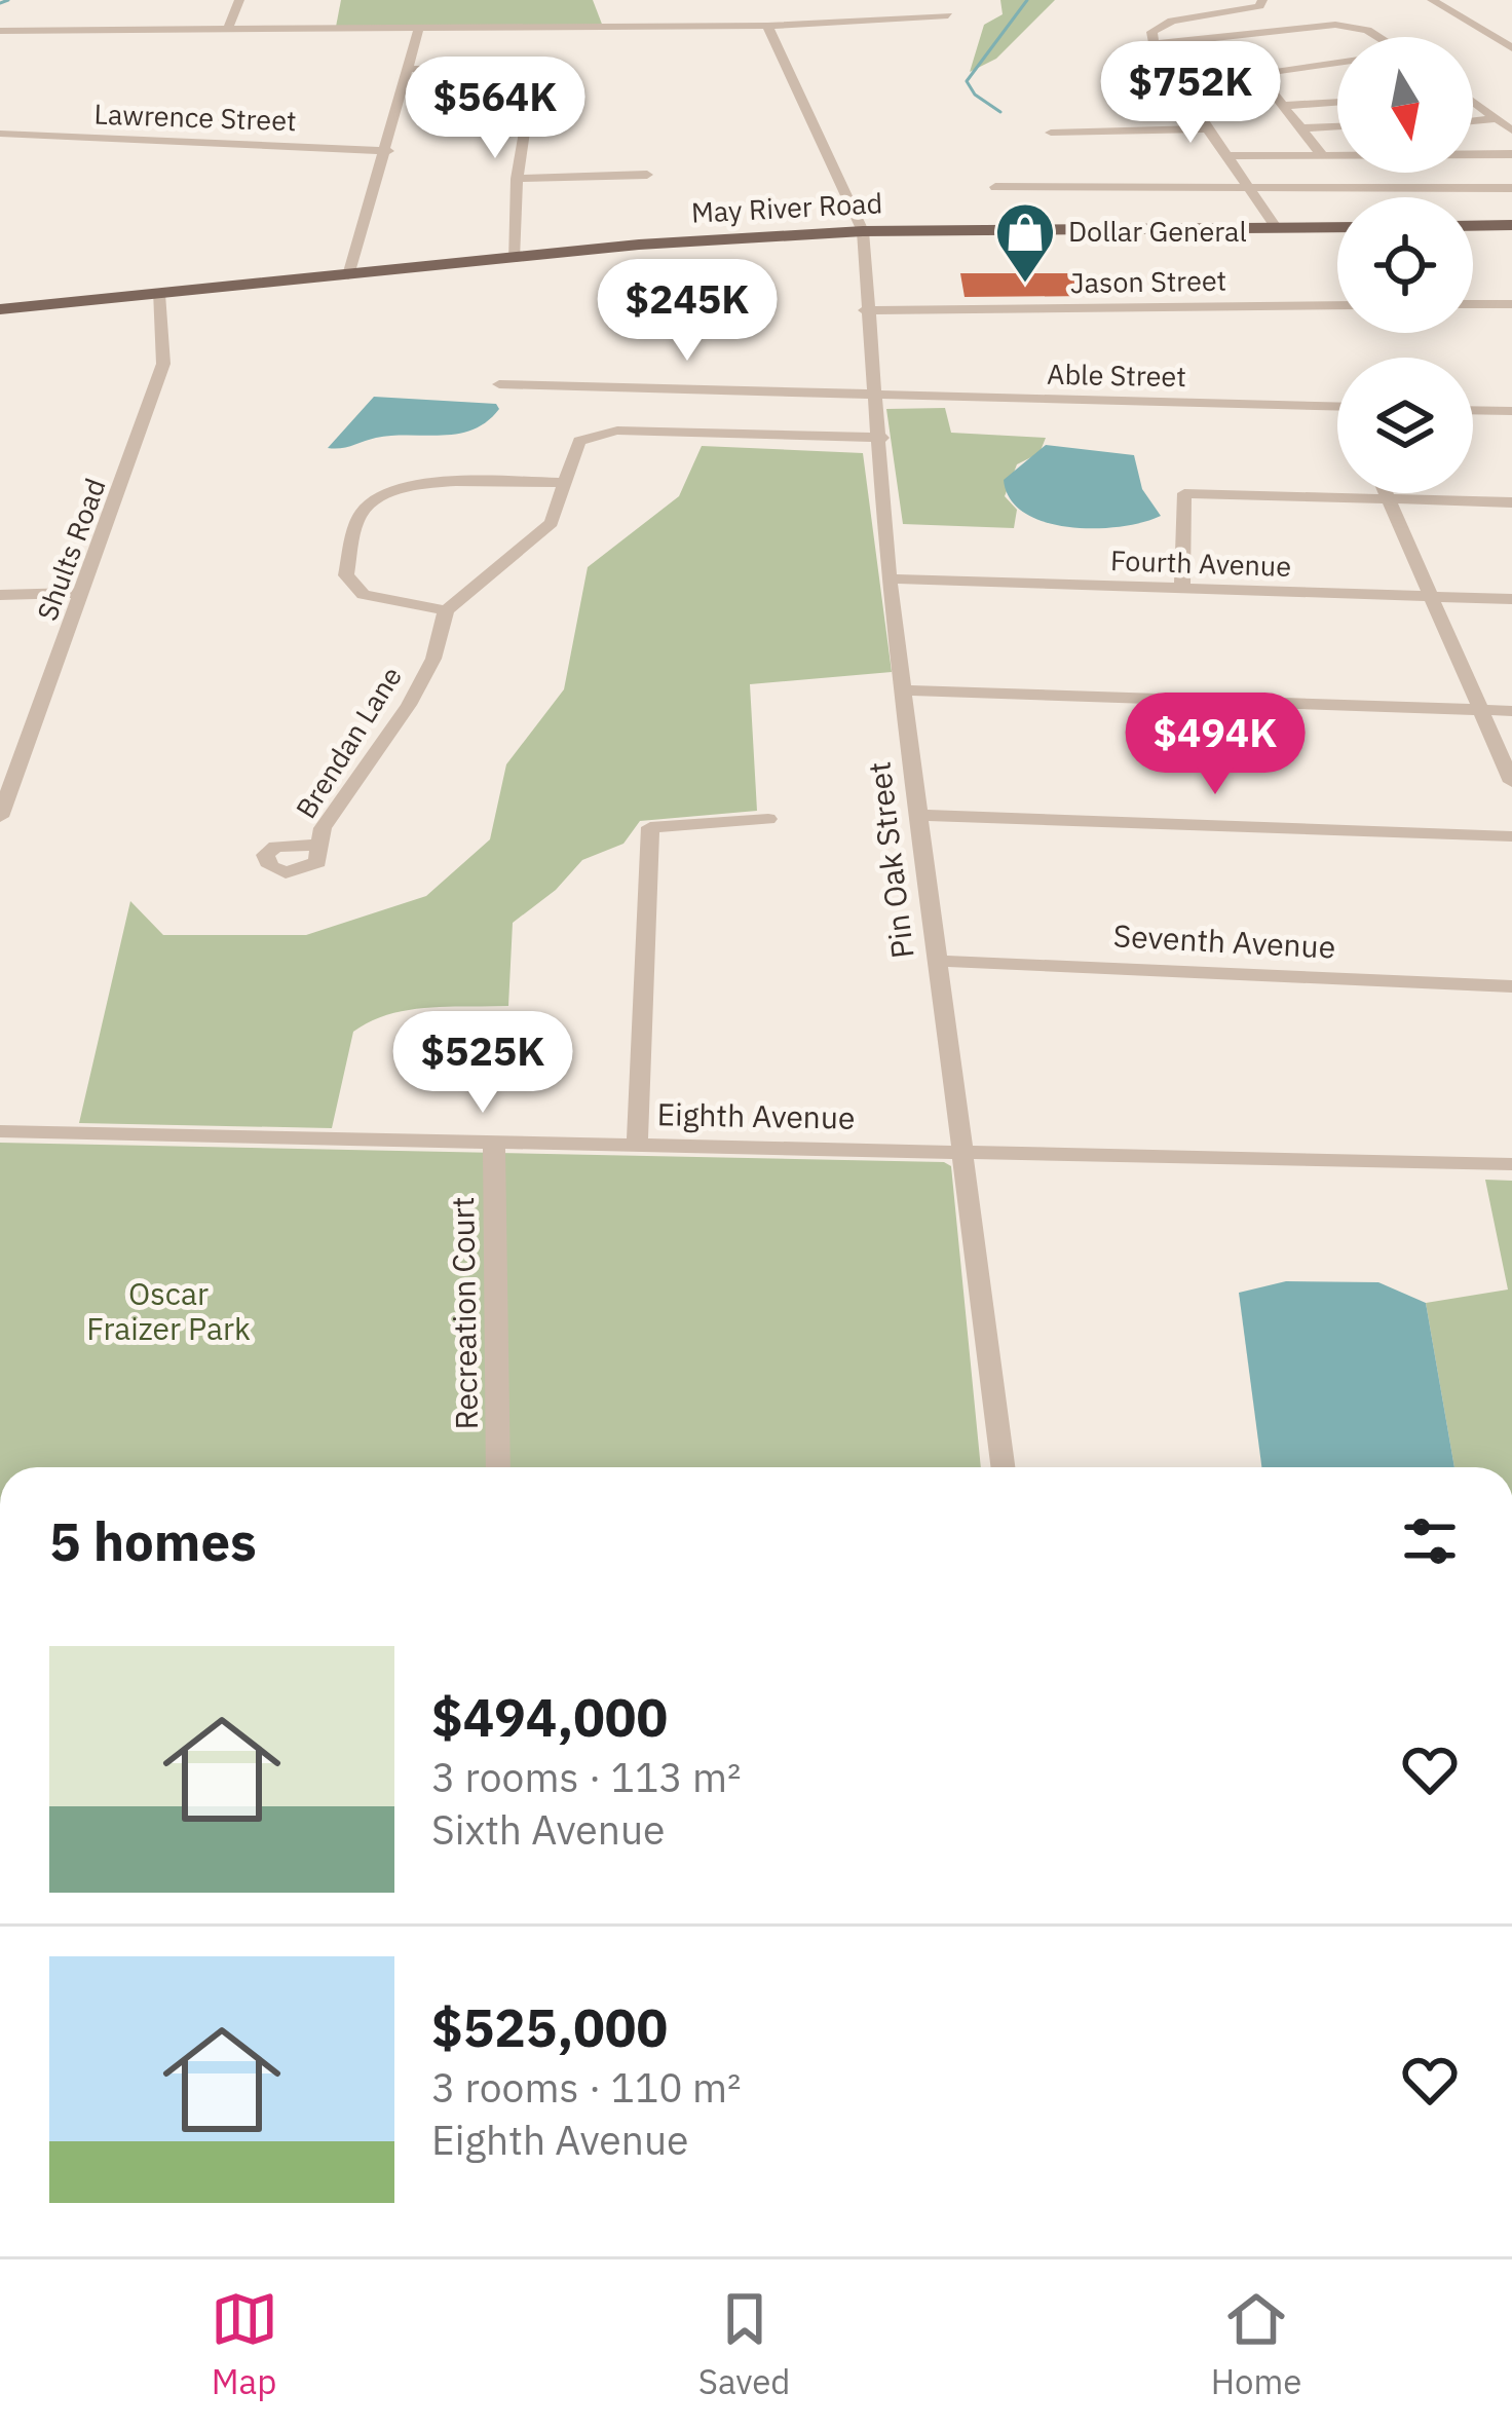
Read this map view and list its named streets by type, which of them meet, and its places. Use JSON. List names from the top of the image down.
{
  "streets": {
    "main road": ["May River Road"],
    "street": [
      "Lawrence Street",
      "Jason Street",
      "Able Street",
      "Shults Road",
      "Fourth Avenue",
      "Brendan Lane",
      "Pin Oak Street",
      "Seventh Avenue",
      "Eighth Avenue",
      "Recreation Court"
    ]
  },
  "crossings": [
    ["May River Road", "Shults Road"],
    ["May River Road", "Pin Oak Street"],
    ["Jason Street", "Pin Oak Street"],
    ["Able Street", "Pin Oak Street"],
    ["Fourth Avenue", "Pin Oak Street"],
    ["Pin Oak Street", "Seventh Avenue"],
    ["Pin Oak Street", "Eighth Avenue"],
    ["Eighth Avenue", "Recreation Court"]
  ],
  "parks": ["Oscar Fraizer Park"],
  "places": {
    "shop": ["Dollar General"]
  },
  "north": "bottom",
  "page": {
    "price": [
      "$752K",
      "$564K",
      "$245K",
      "$494K",
      "$525K"
    ],
    "heading": "5 homes",
    "list": [
      {
        "name": "$494,000",
        "note": "3 rooms · 113 m² · Sixth Avenue"
      },
      {
        "name": "$525,000",
        "note": "3 rooms · 110 m² · Eighth Avenue"
      }
    ],
    "tabs": ["Map", "Saved", "Home"]
  }
}
